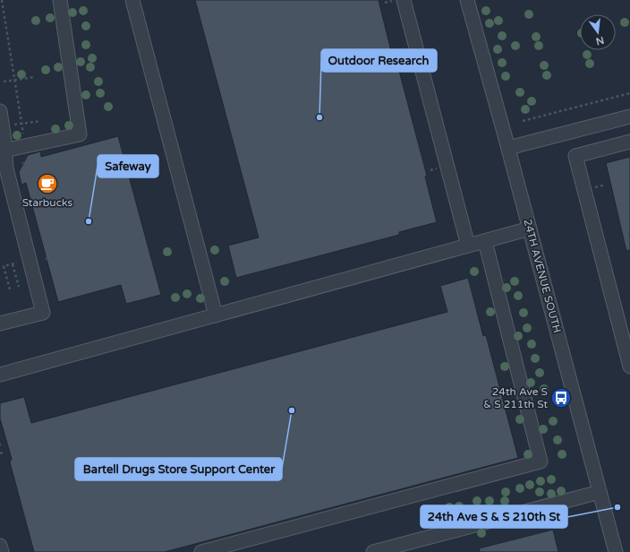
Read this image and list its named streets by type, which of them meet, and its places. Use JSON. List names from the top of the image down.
{
  "streets": {
    "street": ["24TH AVENUE SOUTH"]
  },
  "places": {
    "other": [
      "Outdoor Research",
      "Safeway",
      "Bartell Drugs Store Support Center",
      "24th Ave S & S 210th St"
    ],
    "cafe": ["Starbucks"],
    "bus stop": ["24th Ave S & S 211th St"]
  },
  "north": "bottom"
}
